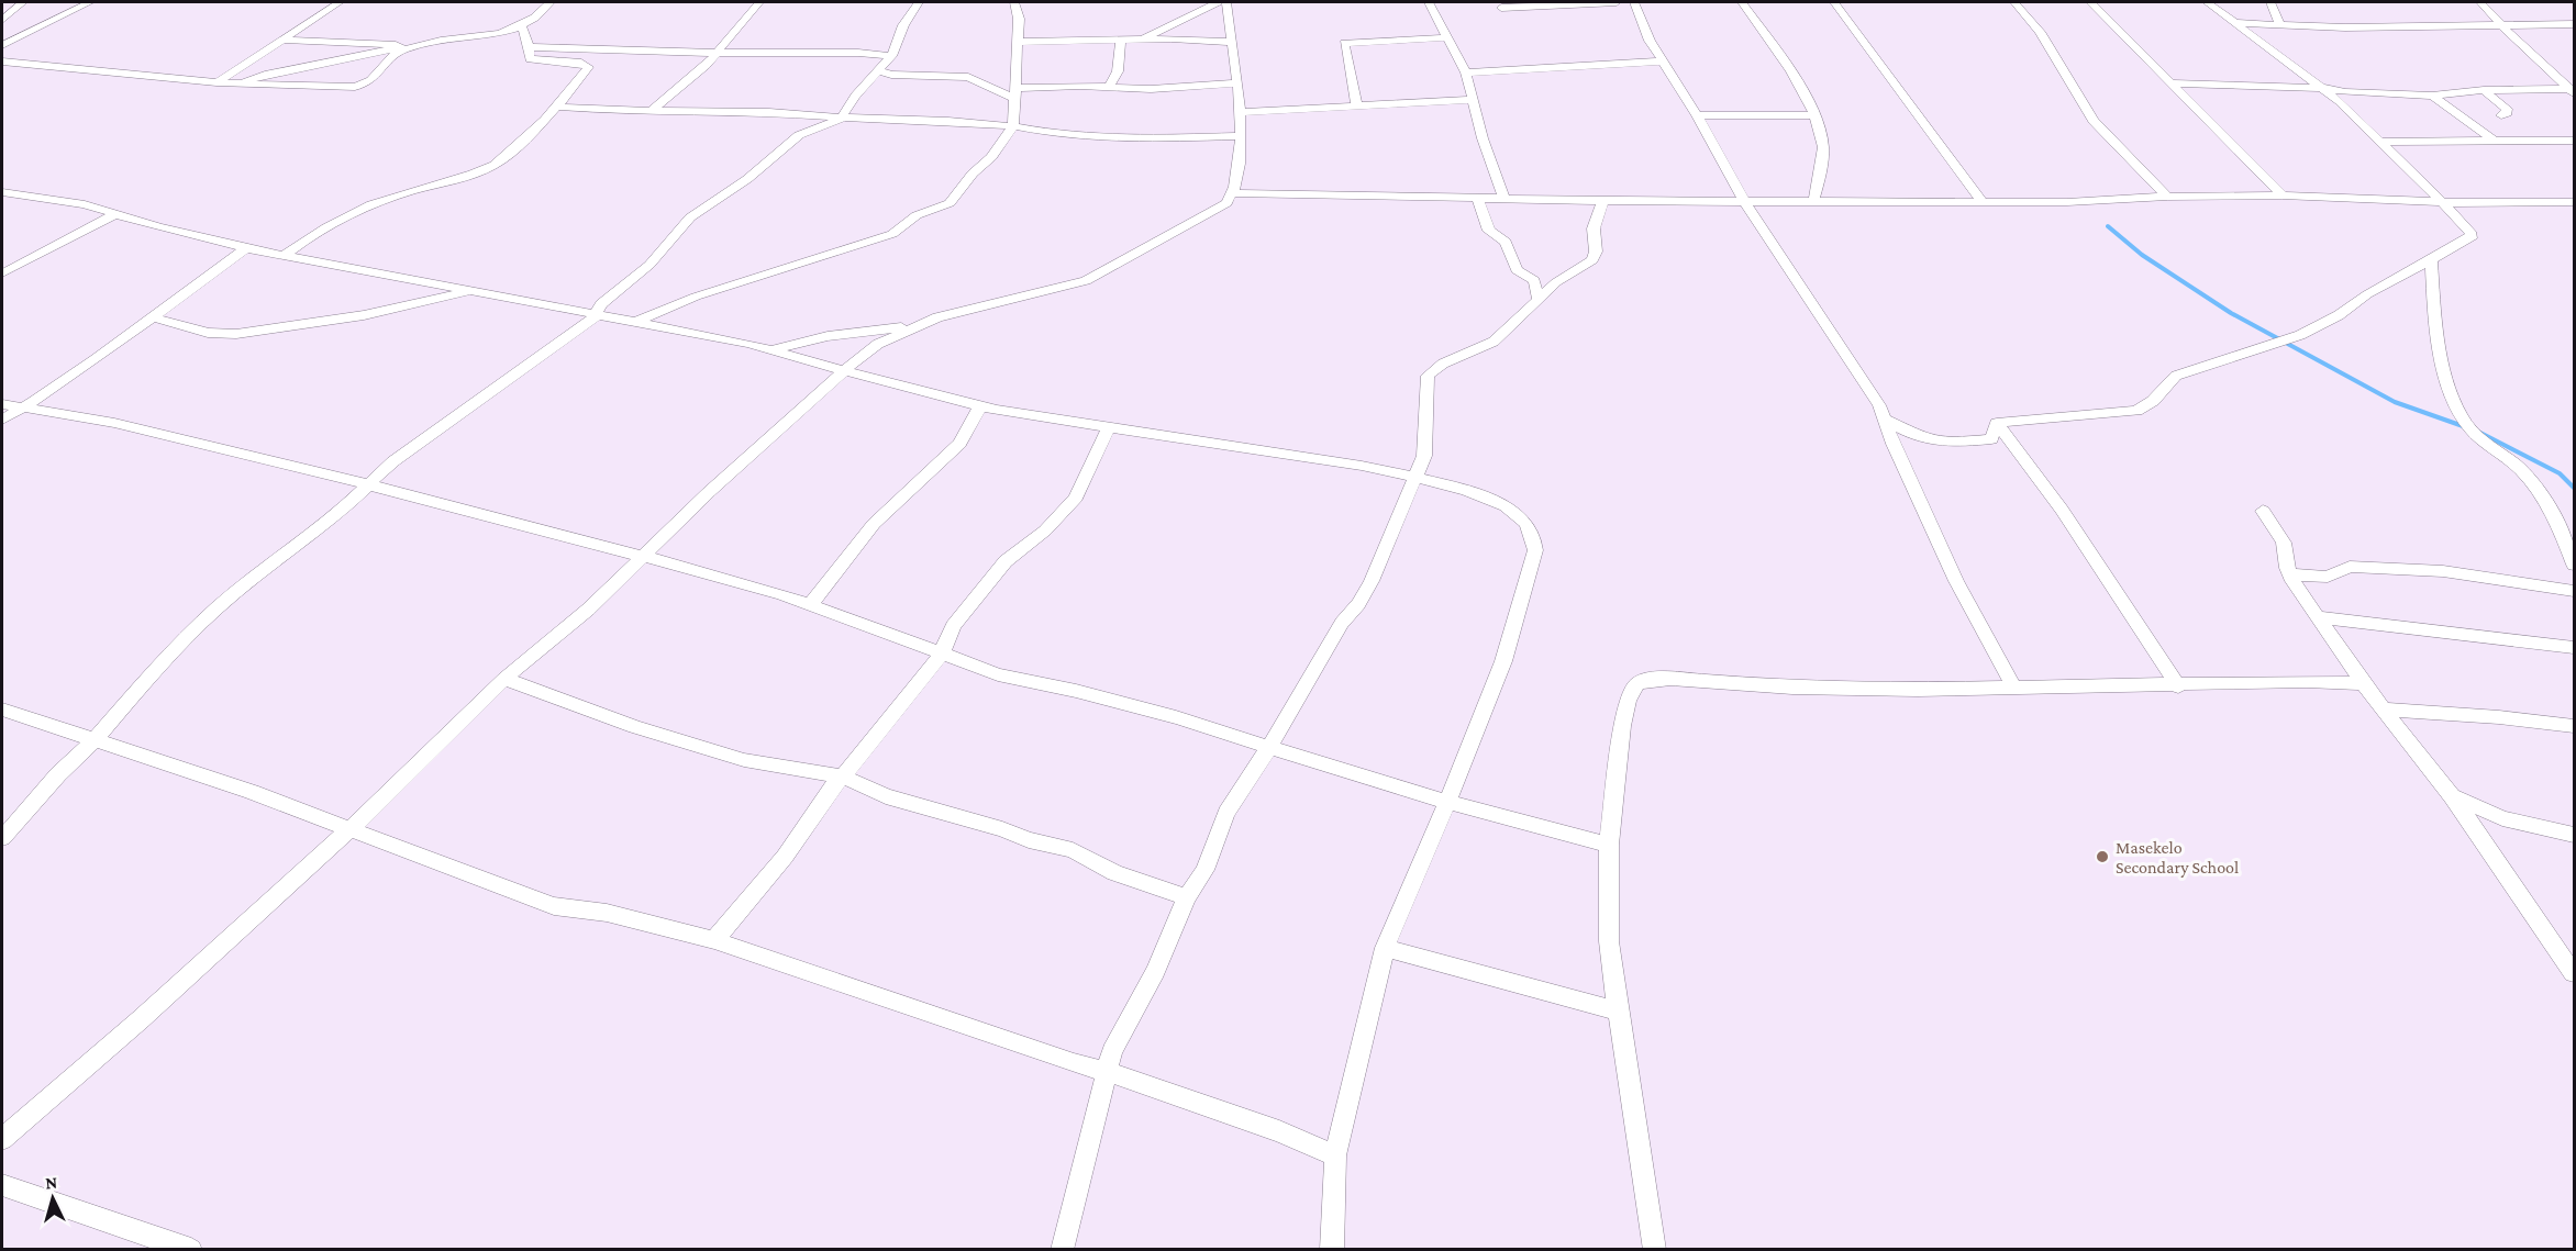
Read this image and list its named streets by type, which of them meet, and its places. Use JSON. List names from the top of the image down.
{
  "places": ["Masekelo Secondary School"],
  "north": "top"
}
